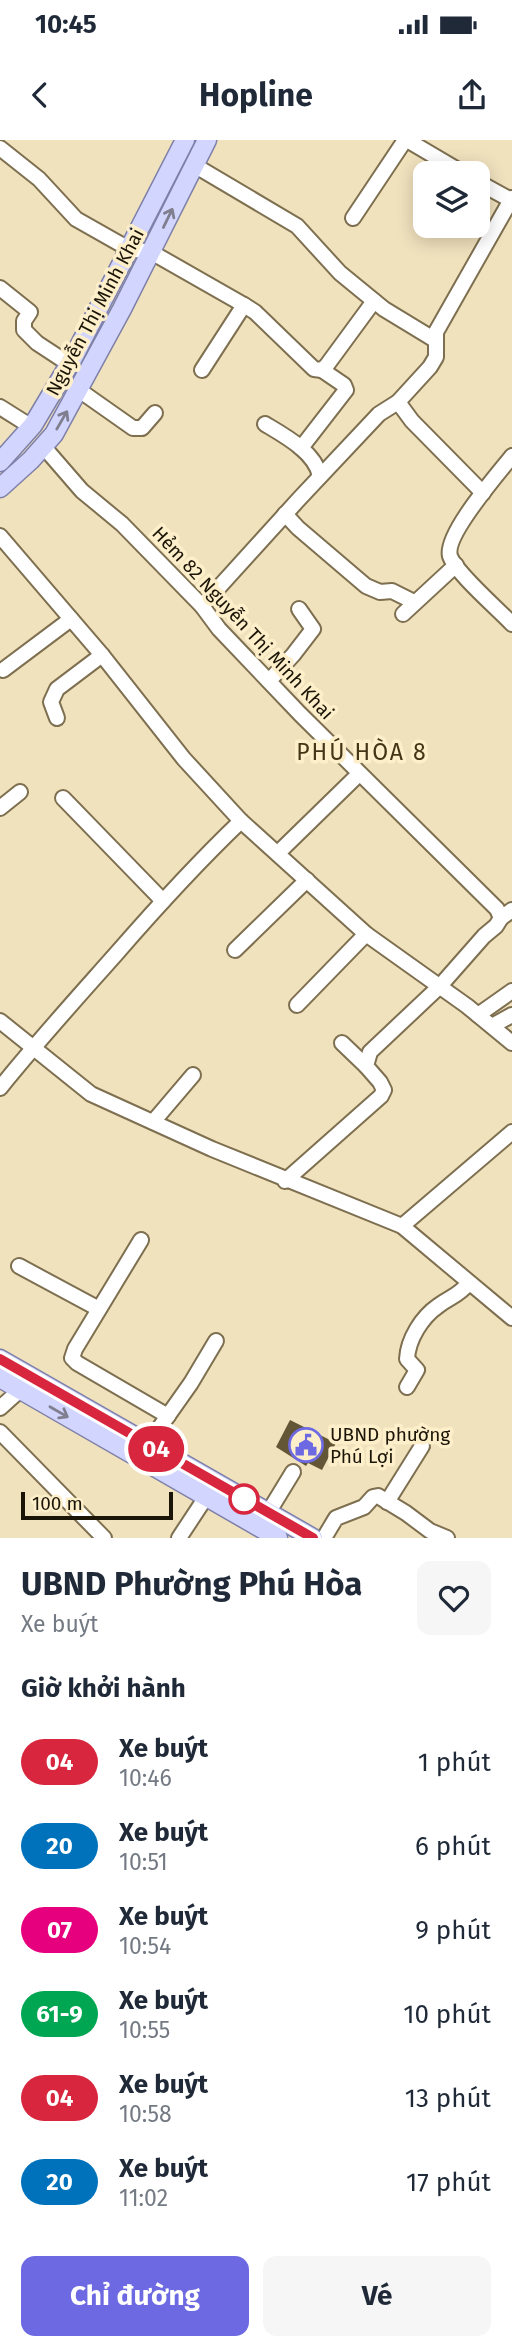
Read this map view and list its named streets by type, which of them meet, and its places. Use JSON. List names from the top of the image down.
{
  "streets": {
    "main road": ["Nguyễn Thị Minh Khai"],
    "street": ["Hẻm 82 Nguyễn Thị Minh Khai"]
  },
  "crossings": [
    ["Nguyễn Thị Minh Khai", "Hẻm 82 Nguyễn Thị Minh Khai"]
  ],
  "districts": ["PHÚ HÒA 8"],
  "places": {
    "public building": ["UBND phường Phú Lợi"]
  },
  "lines": ["bus line 04"],
  "scale_bar": "100 m",
  "page": {
    "status": "10:45",
    "header": "Hopline",
    "on_map": "04",
    "scale": "100 m",
    "heading": [
      ["UBND Phường Phú Hòa", "Xe buýt"],
      "Giờ khởi hành"
    ],
    "list": [
      {
        "mark": "04",
        "name": "Xe buýt",
        "note": "10:46",
        "value": "1 phút"
      },
      {
        "mark": "20",
        "name": "Xe buýt",
        "note": "10:51",
        "value": "6 phút"
      },
      {
        "mark": "07",
        "name": "Xe buýt",
        "note": "10:54",
        "value": "9 phút"
      },
      {
        "mark": "61-9",
        "name": "Xe buýt",
        "note": "10:55",
        "value": "10 phút"
      },
      {
        "mark": "04",
        "name": "Xe buýt",
        "note": "10:58",
        "value": "13 phút"
      },
      {
        "mark": "20",
        "name": "Xe buýt",
        "note": "11:02",
        "value": "17 phút"
      }
    ],
    "buttons": ["Chỉ đường", "Vé"]
  }
}
